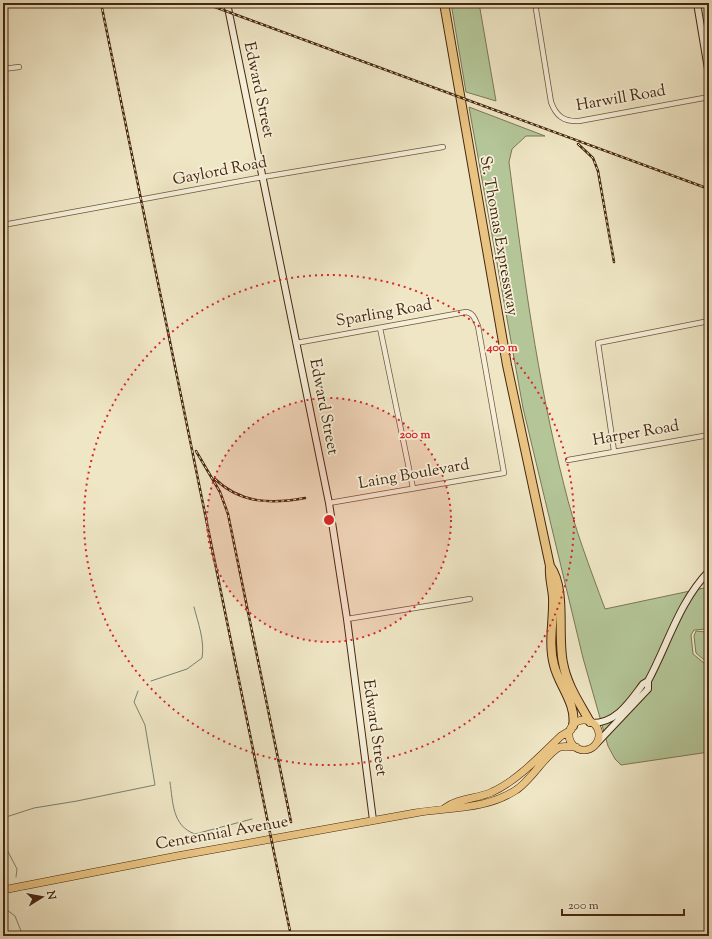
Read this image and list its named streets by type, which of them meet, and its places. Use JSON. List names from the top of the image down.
{
  "streets": {
    "highway": ["St. Thomas Expressway"],
    "main road": ["Centennial Avenue"],
    "street": [
      "Edward Street",
      "Harwill Road",
      "Gaylord Road",
      "Sparling Road",
      "Harper Road",
      "Laing Boulevard"
    ]
  },
  "crossings": [
    ["Edward Street", "Gaylord Road"],
    ["Edward Street", "Sparling Road"],
    ["Edward Street", "Laing Boulevard"],
    ["Edward Street", "Centennial Avenue"],
    ["St. Thomas Expressway", "Centennial Avenue"],
    ["Sparling Road", "Laing Boulevard"]
  ],
  "scale_bar": "200 m",
  "north": "right",
  "rings": ["400 m", "200 m"]
}
